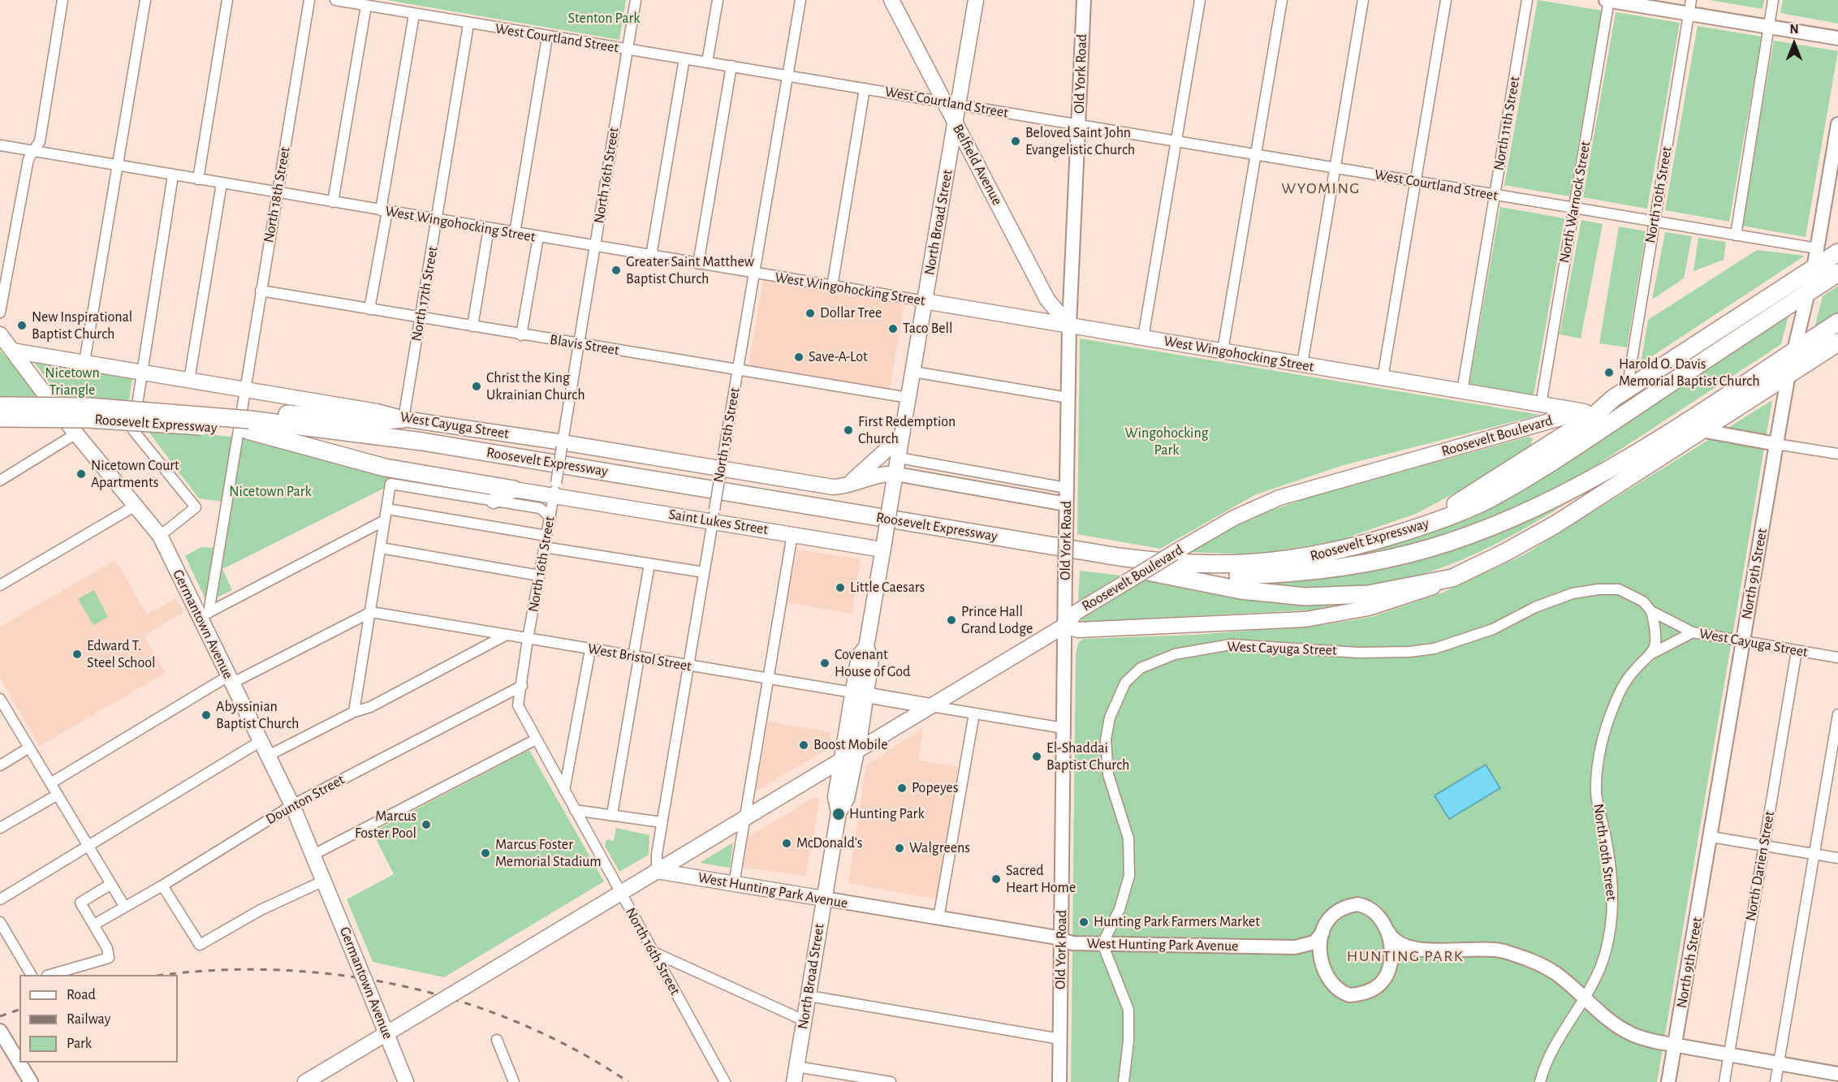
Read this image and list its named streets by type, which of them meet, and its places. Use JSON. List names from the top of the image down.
{
  "streets": {
    "highway": ["Roosevelt Expressway", "Roosevelt Boulevard"],
    "main road": [
      "Belfield Avenue",
      "North Broad Street",
      "West Wingohocking Street",
      "West Cayuga Street",
      "Saint Lukes Street",
      "Germantown Avenue",
      "West Bristol Street",
      "West Hunting Park Avenue"
    ],
    "street": [
      "West Courtland Street",
      "Old York Road",
      "North 11th Street",
      "North 16th Street",
      "North 18th Street",
      "North 10th Street",
      "North Warnock Street",
      "North 17th Street",
      "Blavis Street",
      "North 15th Street",
      "North 9th Street",
      "Dounton Street",
      "North Darien Street"
    ]
  },
  "crossings": [
    ["West Courtland Street", "Old York Road"],
    ["West Courtland Street", "North 11th Street"],
    ["West Courtland Street", "Belfield Avenue"],
    ["West Courtland Street", "North 16th Street"],
    ["West Courtland Street", "North 10th Street"],
    ["West Courtland Street", "North Warnock Street"],
    ["West Courtland Street", "North 17th Street"],
    ["West Courtland Street", "North 15th Street"],
    ["West Courtland Street", "North 9th Street"],
    ["Old York Road", "Belfield Avenue"],
    ["Old York Road", "West Wingohocking Street"],
    ["Old York Road", "Roosevelt Boulevard"],
    ["Old York Road", "West Bristol Street"],
    ["Old York Road", "West Hunting Park Avenue"],
    ["North 11th Street", "West Wingohocking Street"],
    ["Belfield Avenue", "North Broad Street"],
    ["Belfield Avenue", "West Wingohocking Street"],
    ["North 16th Street", "West Wingohocking Street"],
    ["North 16th Street", "Blavis Street"],
    ["North 16th Street", "West Cayuga Street"],
    ["North 16th Street", "Saint Lukes Street"],
    ["North 16th Street", "West Bristol Street"],
    ["North 16th Street", "Dounton Street"],
    ["North 18th Street", "West Wingohocking Street"],
    ["North 18th Street", "Blavis Street"],
    ["North 18th Street", "West Cayuga Street"],
    ["North 18th Street", "Germantown Avenue"],
    ["North 10th Street", "West Cayuga Street"],
    ["North 10th Street", "Roosevelt Boulevard"],
    ["North 10th Street", "West Hunting Park Avenue"],
    ["North Warnock Street", "West Wingohocking Street"],
    ["North Broad Street", "West Wingohocking Street"],
    ["North Broad Street", "Blavis Street"],
    ["North Broad Street", "West Cayuga Street"],
    ["North Broad Street", "Saint Lukes Street"],
    ["North Broad Street", "West Bristol Street"],
    ["North Broad Street", "West Hunting Park Avenue"],
    ["West Wingohocking Street", "North 17th Street"],
    ["West Wingohocking Street", "North 15th Street"],
    ["West Wingohocking Street", "Roosevelt Boulevard"],
    ["North 17th Street", "Blavis Street"],
    ["North 17th Street", "West Cayuga Street"],
    ["Blavis Street", "North 15th Street"],
    ["Roosevelt Expressway", "Roosevelt Boulevard"],
    ["Roosevelt Expressway", "North 9th Street"],
    ["West Cayuga Street", "North 15th Street"],
    ["West Cayuga Street", "North 9th Street"],
    ["West Cayuga Street", "Germantown Avenue"],
    ["West Cayuga Street", "North Darien Street"],
    ["West Cayuga Street", "West Hunting Park Avenue"],
    ["North 15th Street", "Saint Lukes Street"],
    ["North 15th Street", "West Bristol Street"],
    ["North 15th Street", "West Hunting Park Avenue"],
    ["Roosevelt Boulevard", "North 9th Street"],
    ["North 9th Street", "West Hunting Park Avenue"],
    ["Germantown Avenue", "Dounton Street"],
    ["North Darien Street", "West Hunting Park Avenue"]
  ],
  "districts": ["WYOMING", "HUNTING PARK"],
  "parks": [
    "Stenton Park",
    "Nicetown Triangle",
    "Wingohocking Park",
    "Nicetown Park"
  ],
  "places": [
    "Beloved Saint John Evangelistic Church",
    "Greater Saint Matthew Baptist Church",
    "Dollar Tree",
    "New Inspirational Baptist Church",
    "Taco Bell",
    "Save-A-Lot",
    "Harold O. Davis Memorial Baptist Church",
    "Christ the King Ukrainian Church",
    "First Redemption Church",
    "Nicetown Court Apartments",
    "Little Caesars",
    "Prince Hall Grand Lodge",
    "Edward T. Steel School",
    "Covenant House of God",
    "Abyssinian Baptist Church",
    "Boost Mobile",
    "El-Shaddai Baptist Church",
    "Popeyes",
    "Hunting Park",
    "Marcus Foster Pool",
    "McDonald's",
    "Walgreens",
    "Marcus Foster Memorial Stadium",
    "Sacred Heart Home",
    "Hunting Park Farmers Market"
  ],
  "legend": ["Road", "Railway", "Park"],
  "north": "top"
}
